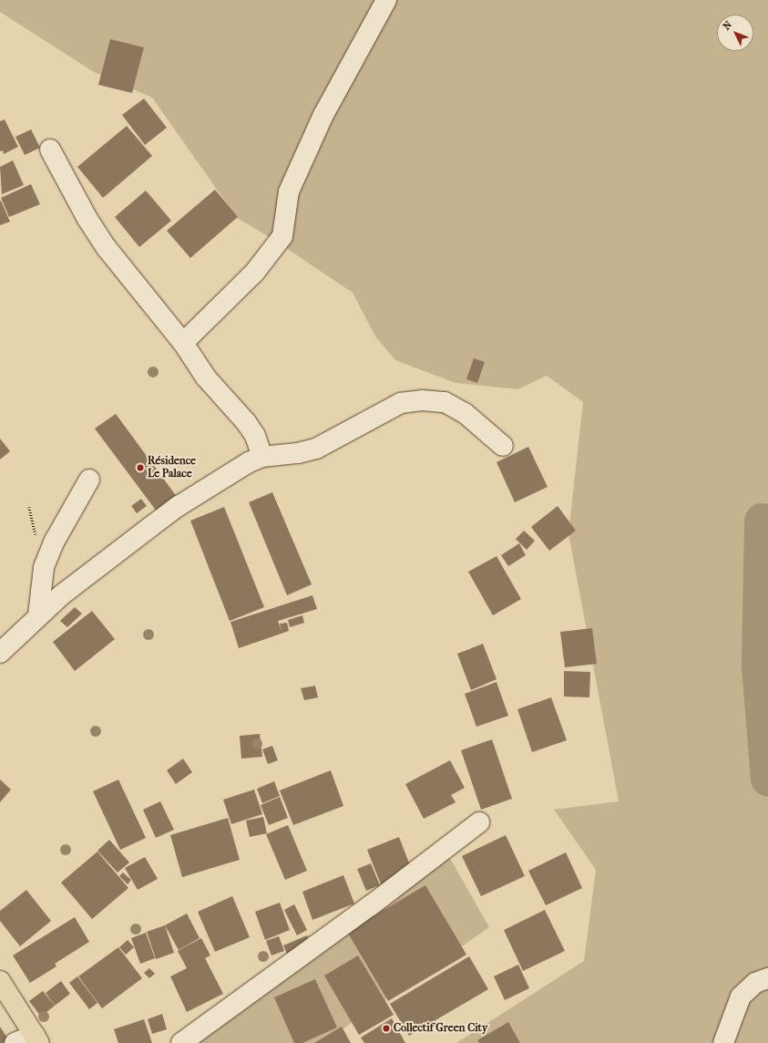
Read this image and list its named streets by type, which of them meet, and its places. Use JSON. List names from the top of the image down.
{
  "places": ["Résidence Le Palace", "Collectif Green City"],
  "north": "top left"
}
